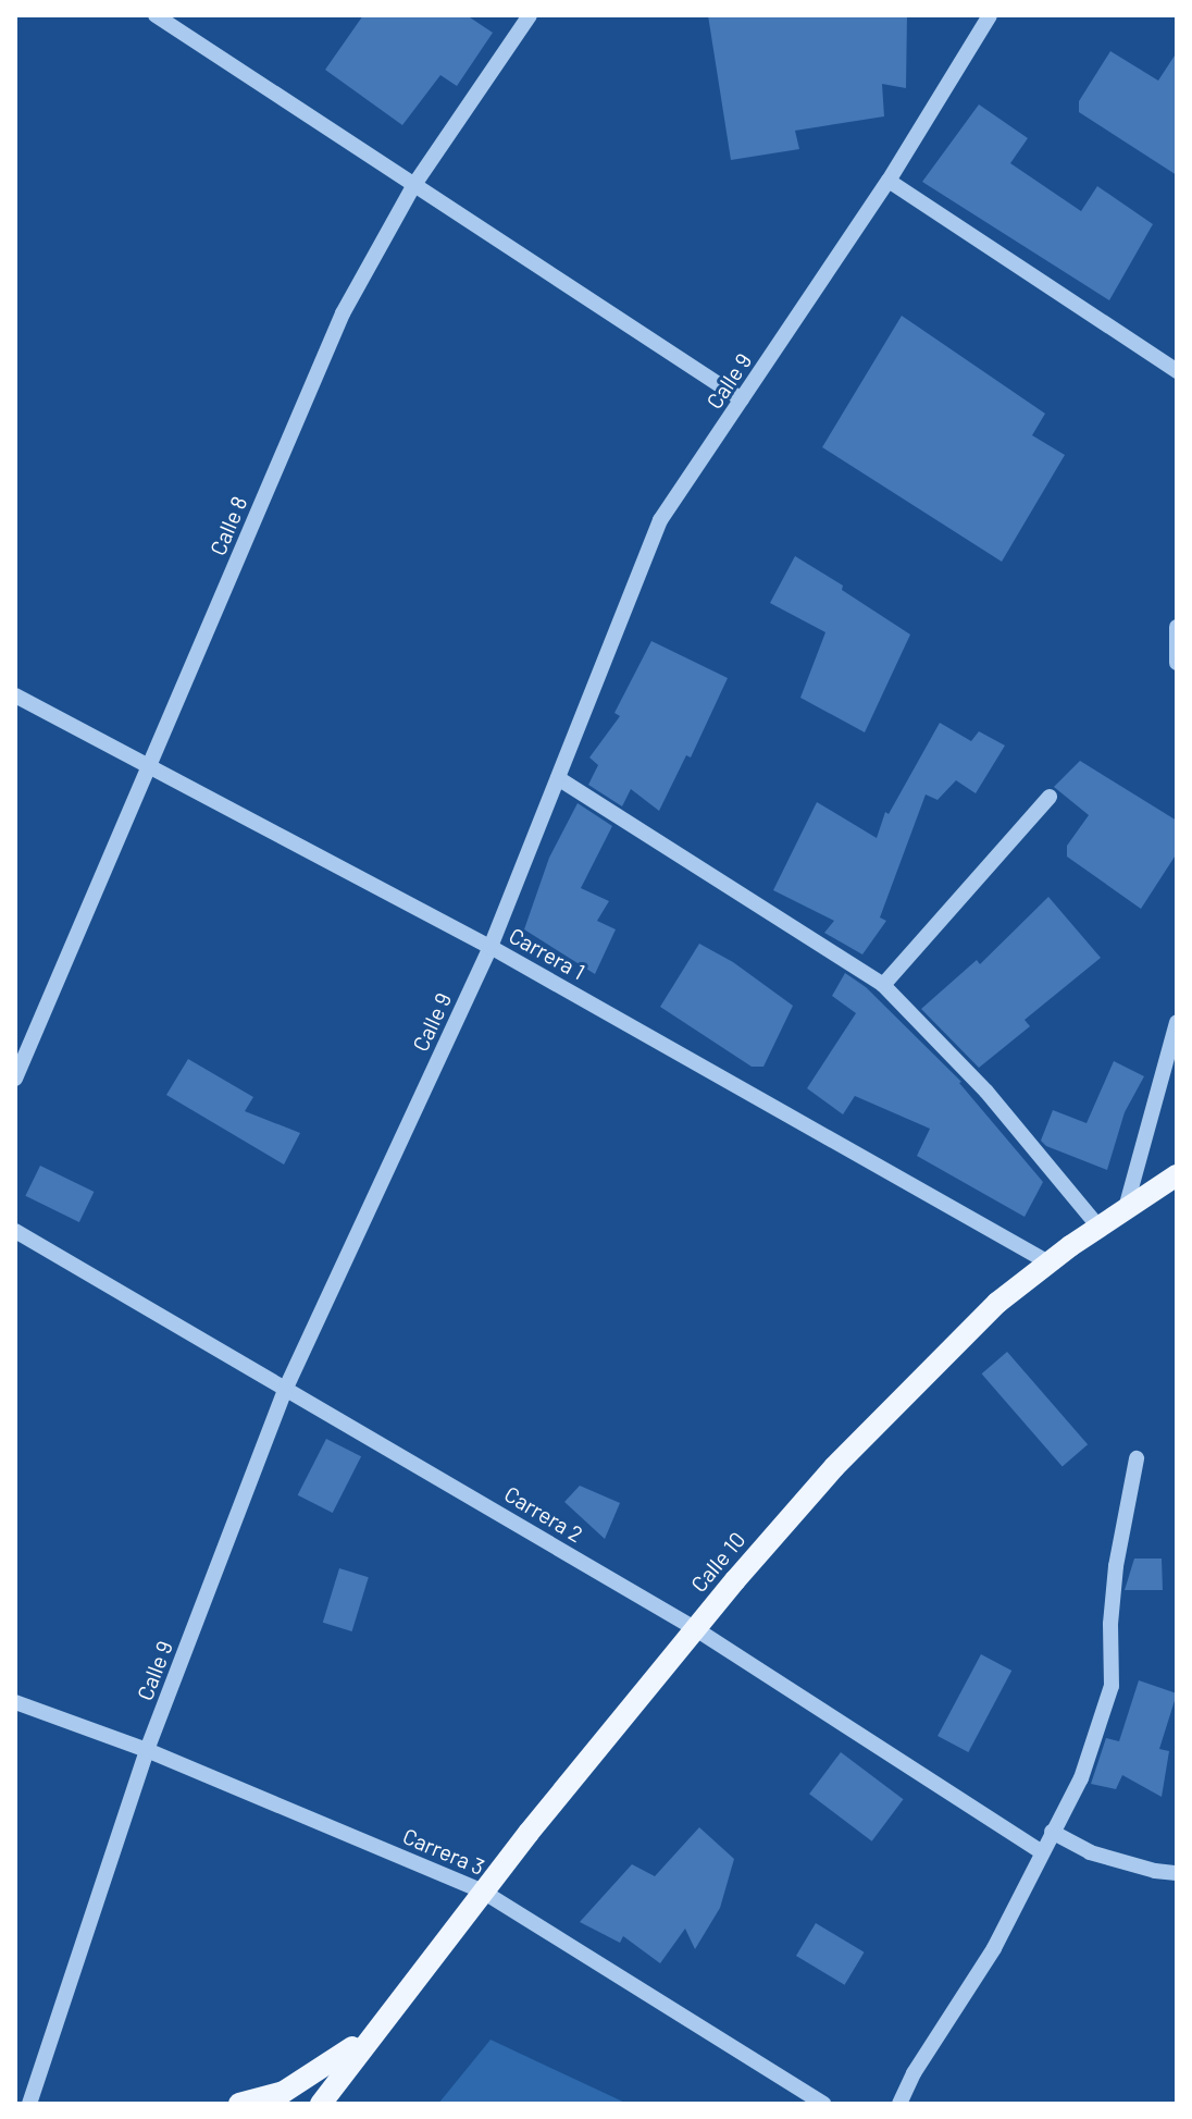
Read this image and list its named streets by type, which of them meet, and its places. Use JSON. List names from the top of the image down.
{
  "streets": {
    "main road": ["Calle 10"],
    "street": [
      "Calle 9",
      "Calle 8",
      "Carrera 1",
      "Carrera 2",
      "Carrera 3"
    ]
  },
  "crossings": [
    ["Calle 9", "Carrera 1"],
    ["Calle 9", "Carrera 2"],
    ["Calle 9", "Carrera 3"],
    ["Calle 8", "Carrera 1"],
    ["Carrera 1", "Calle 10"],
    ["Carrera 2", "Calle 10"],
    ["Calle 10", "Carrera 3"]
  ]
}
